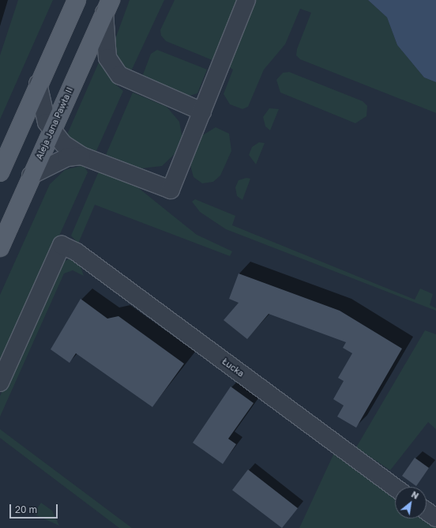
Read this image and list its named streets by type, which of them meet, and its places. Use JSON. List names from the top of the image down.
{
  "streets": {
    "main road": ["Aleja Jana Pawła II"],
    "street": ["Łucka"]
  },
  "scale_bar": "20 m",
  "north": "top right"
}
